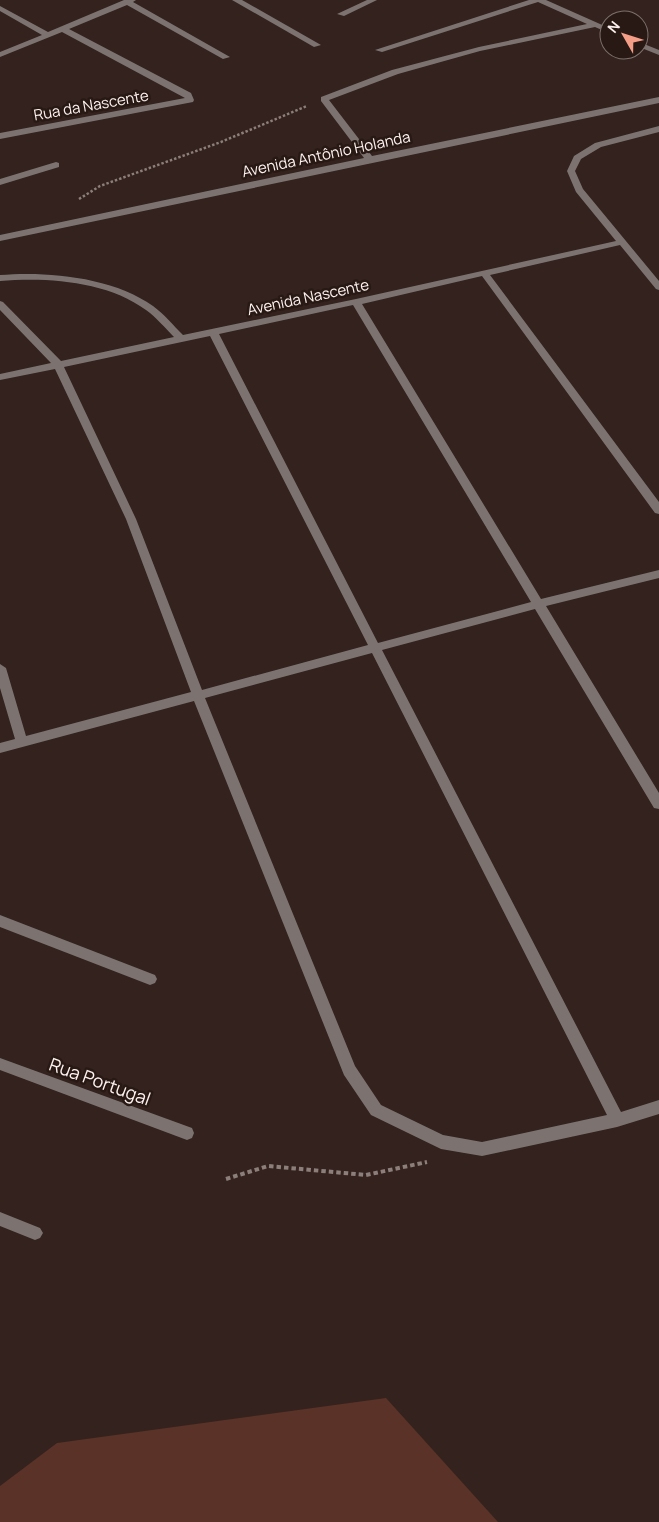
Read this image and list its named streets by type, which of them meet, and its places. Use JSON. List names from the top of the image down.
{
  "streets": {
    "street": [
      "Rua da Nascente",
      "Avenida Antônio Holanda",
      "Avenida Nascente",
      "Rua Portugal"
    ]
  },
  "north": "top left"
}
